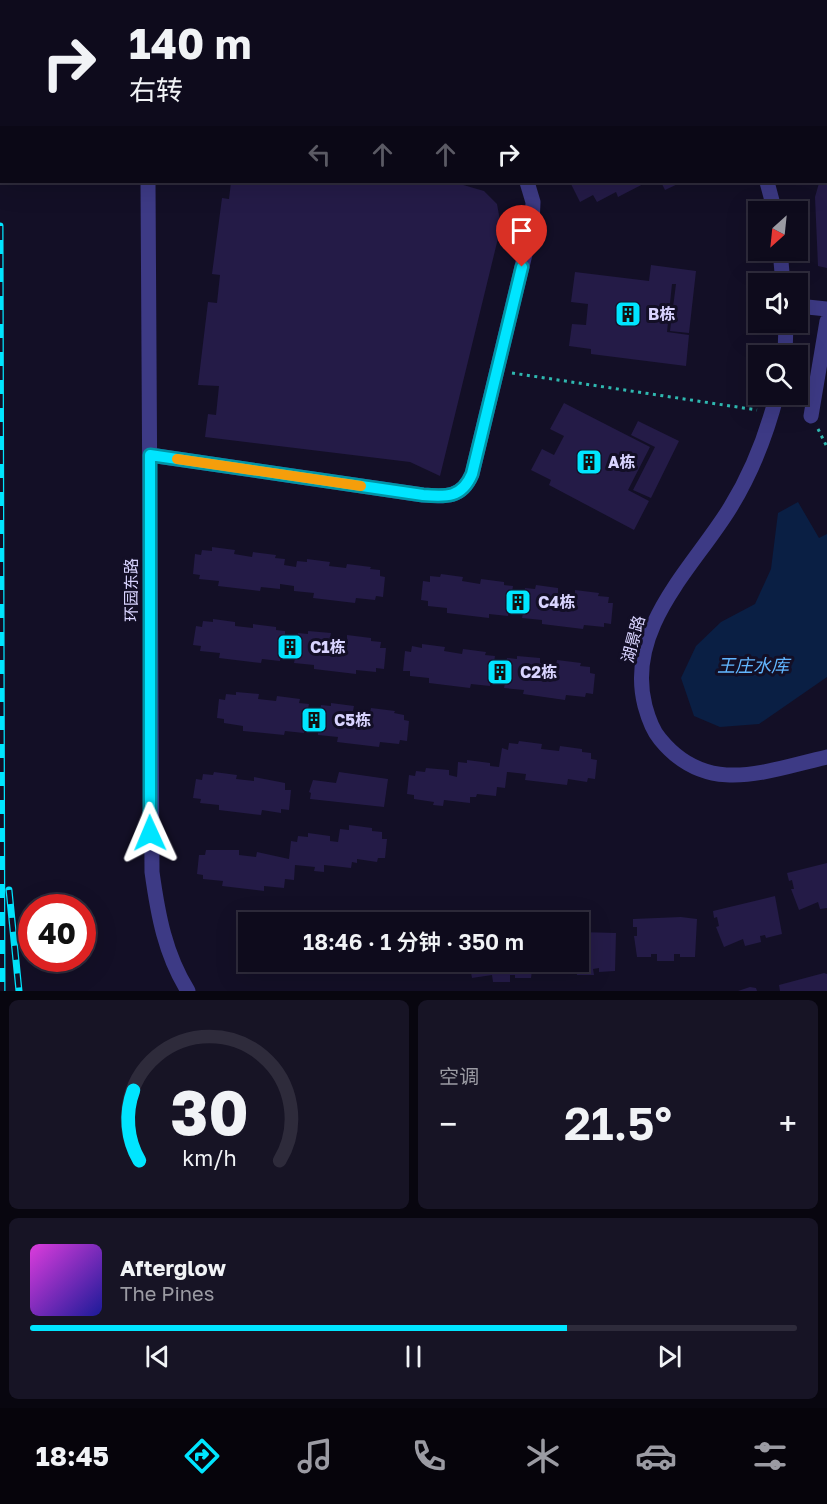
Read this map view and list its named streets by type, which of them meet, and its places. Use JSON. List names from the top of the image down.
{
  "streets": {
    "street": ["环园东路", "湖景路"]
  },
  "water": ["王庄水库"],
  "places": {
    "building": [
      "B栋",
      "A栋",
      "C4栋",
      "C1栋",
      "C2栋",
      "C5栋"
    ]
  },
  "north": "bottom left",
  "page": {
    "turn": ["140 m", "右转"],
    "limit": "40",
    "trip": "18:46 · 1 分钟 · 350 m",
    "tile": "空调",
    "heat": ["−", "21.5°", "+"],
    "song": ["Afterglow", "The Pines"],
    "tabs": "18:45",
    "gauge": ["30", "km/h"]
  }
}
